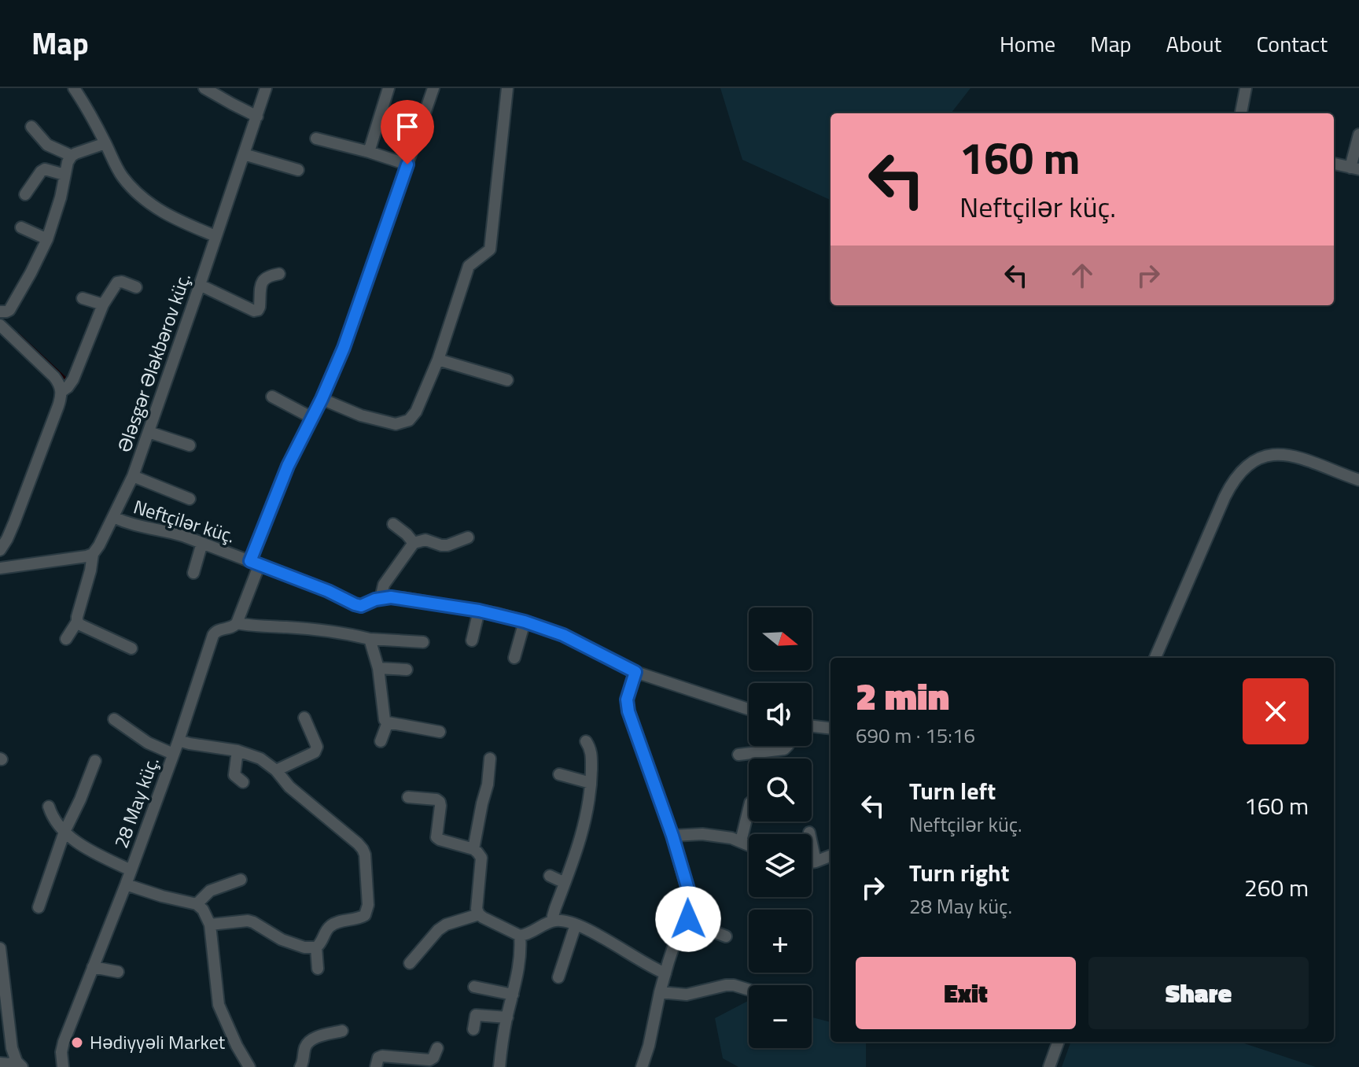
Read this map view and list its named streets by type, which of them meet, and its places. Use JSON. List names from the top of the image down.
{
  "streets": {
    "street": ["Ələsgər Ələkbərov küç.", "Neftçilər küç.", "28 May küç."]
  },
  "crossings": [
    ["Ələsgər Ələkbərov küç.", "Neftçilər küç."]
  ],
  "places": ["Hədiyyəli Market"],
  "north": "right",
  "page": {
    "header": "Map",
    "nav": [
      "Home",
      "Map",
      "About",
      "Contact"
    ],
    "turn": ["160 m", "Neftçilər küç."],
    "map_buttons": ["+", "−"],
    "heading": ["2 min", "690 m · 15:16"],
    "list": [
      {
        "name": "Turn left",
        "note": "Neftçilər küç.",
        "value": "160 m"
      },
      {
        "name": "Turn right",
        "note": "28 May küç.",
        "value": "260 m"
      }
    ],
    "buttons": ["Exit", "Share"]
  }
}
